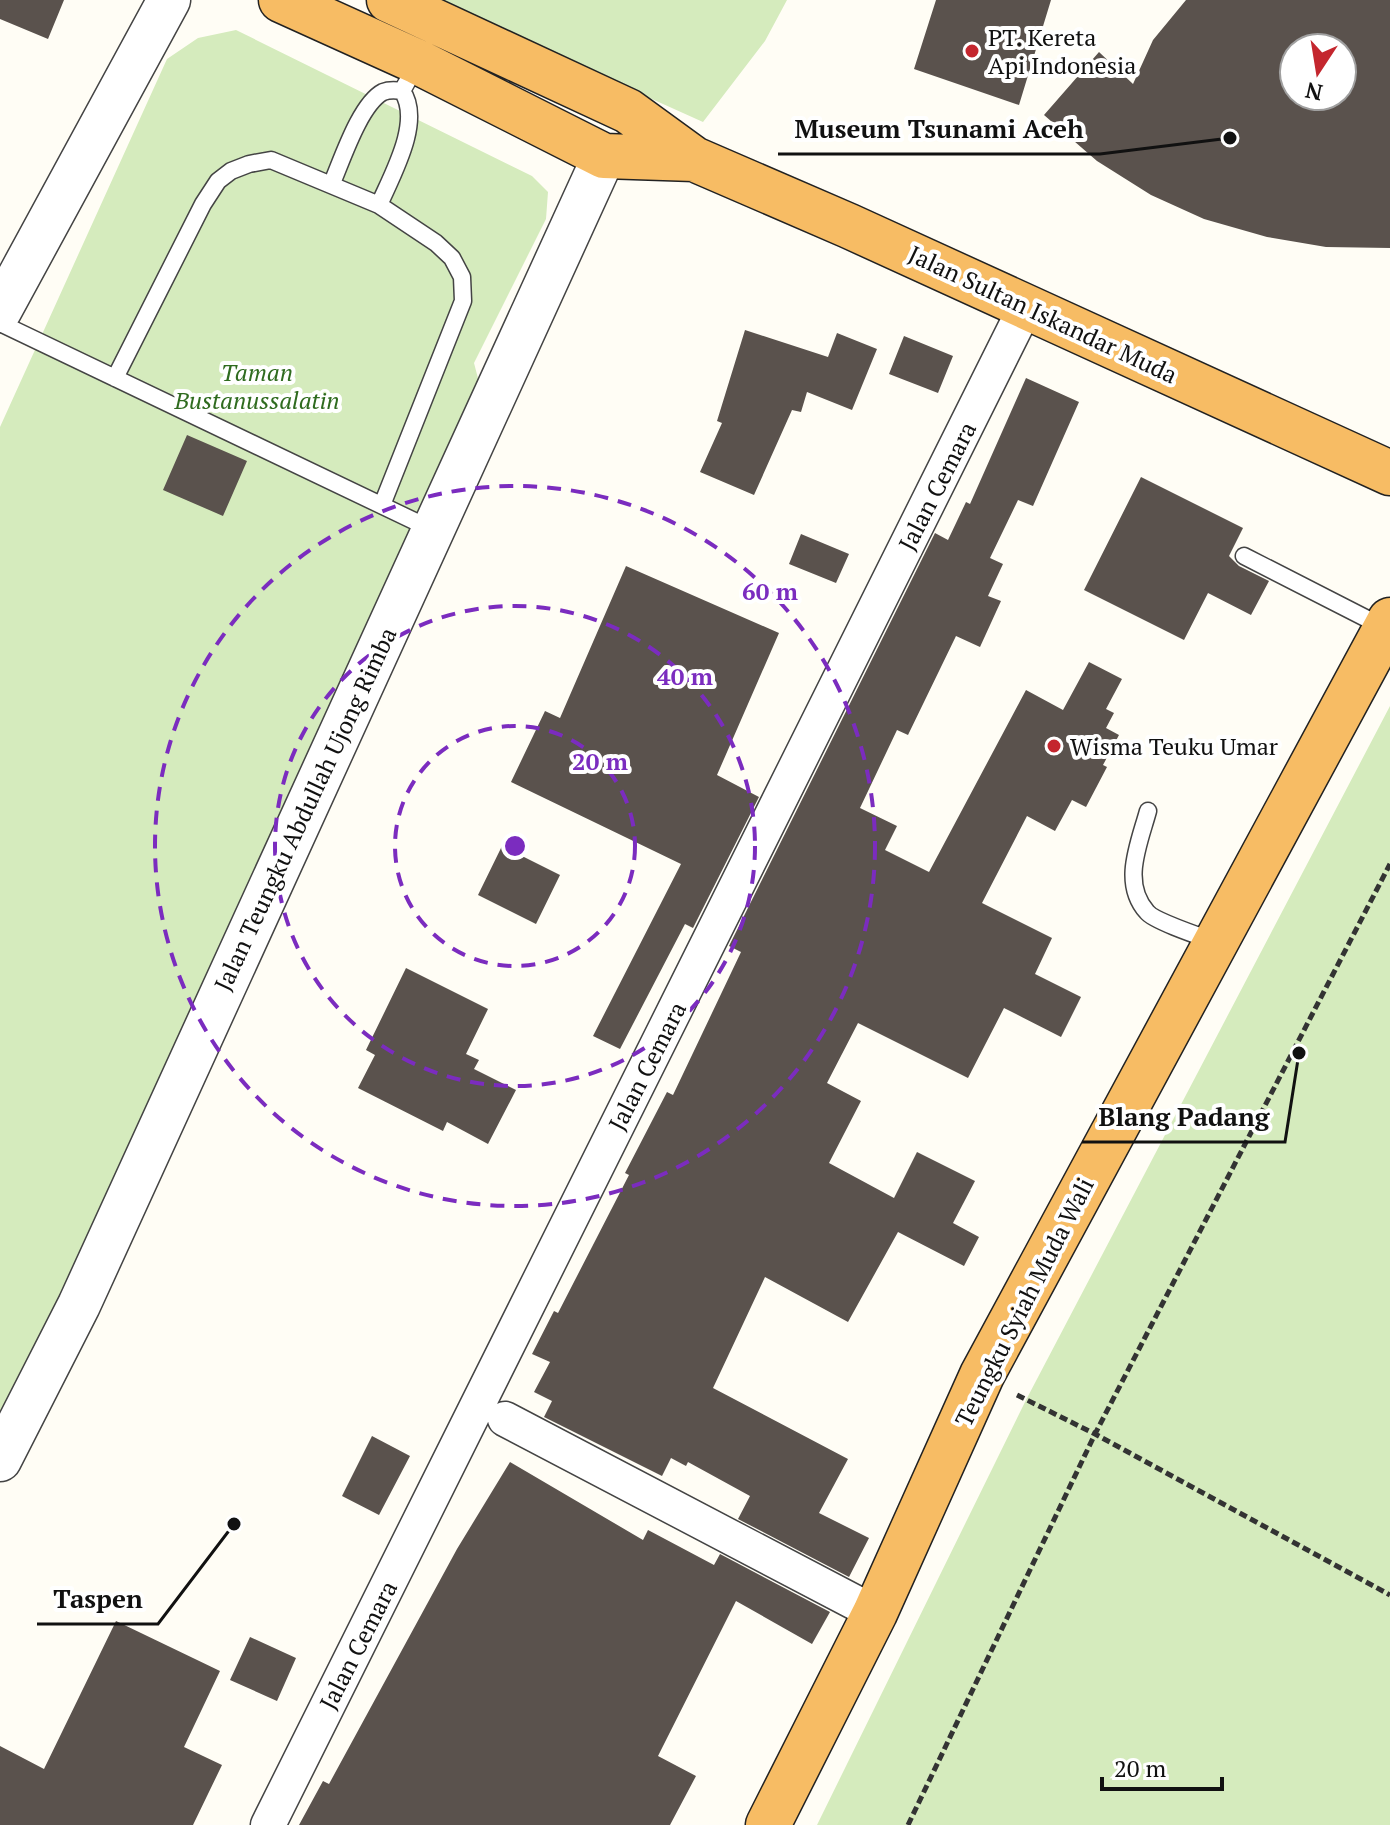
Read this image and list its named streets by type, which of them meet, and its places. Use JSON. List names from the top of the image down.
{
  "streets": {
    "highway": ["Jalan Sultan Iskandar Muda", "Teungku Syiah Muda Wali"],
    "street": ["Jalan Cemara", "Jalan Teungku Abdullah Ujong Rimba"]
  },
  "crossings": [
    ["Jalan Sultan Iskandar Muda", "Jalan Cemara"],
    ["Jalan Sultan Iskandar Muda", "Jalan Teungku Abdullah Ujong Rimba"]
  ],
  "parks": ["Taman Bustanussalatin"],
  "places": [
    "PT. Kereta Api Indonesia",
    "Museum Tsunami Aceh",
    "Wisma Teuku Umar",
    "Blang Padang",
    "Taspen"
  ],
  "scale_bar": "20 m",
  "north": "bottom",
  "rings": ["60 m", "40 m", "20 m"]
}
